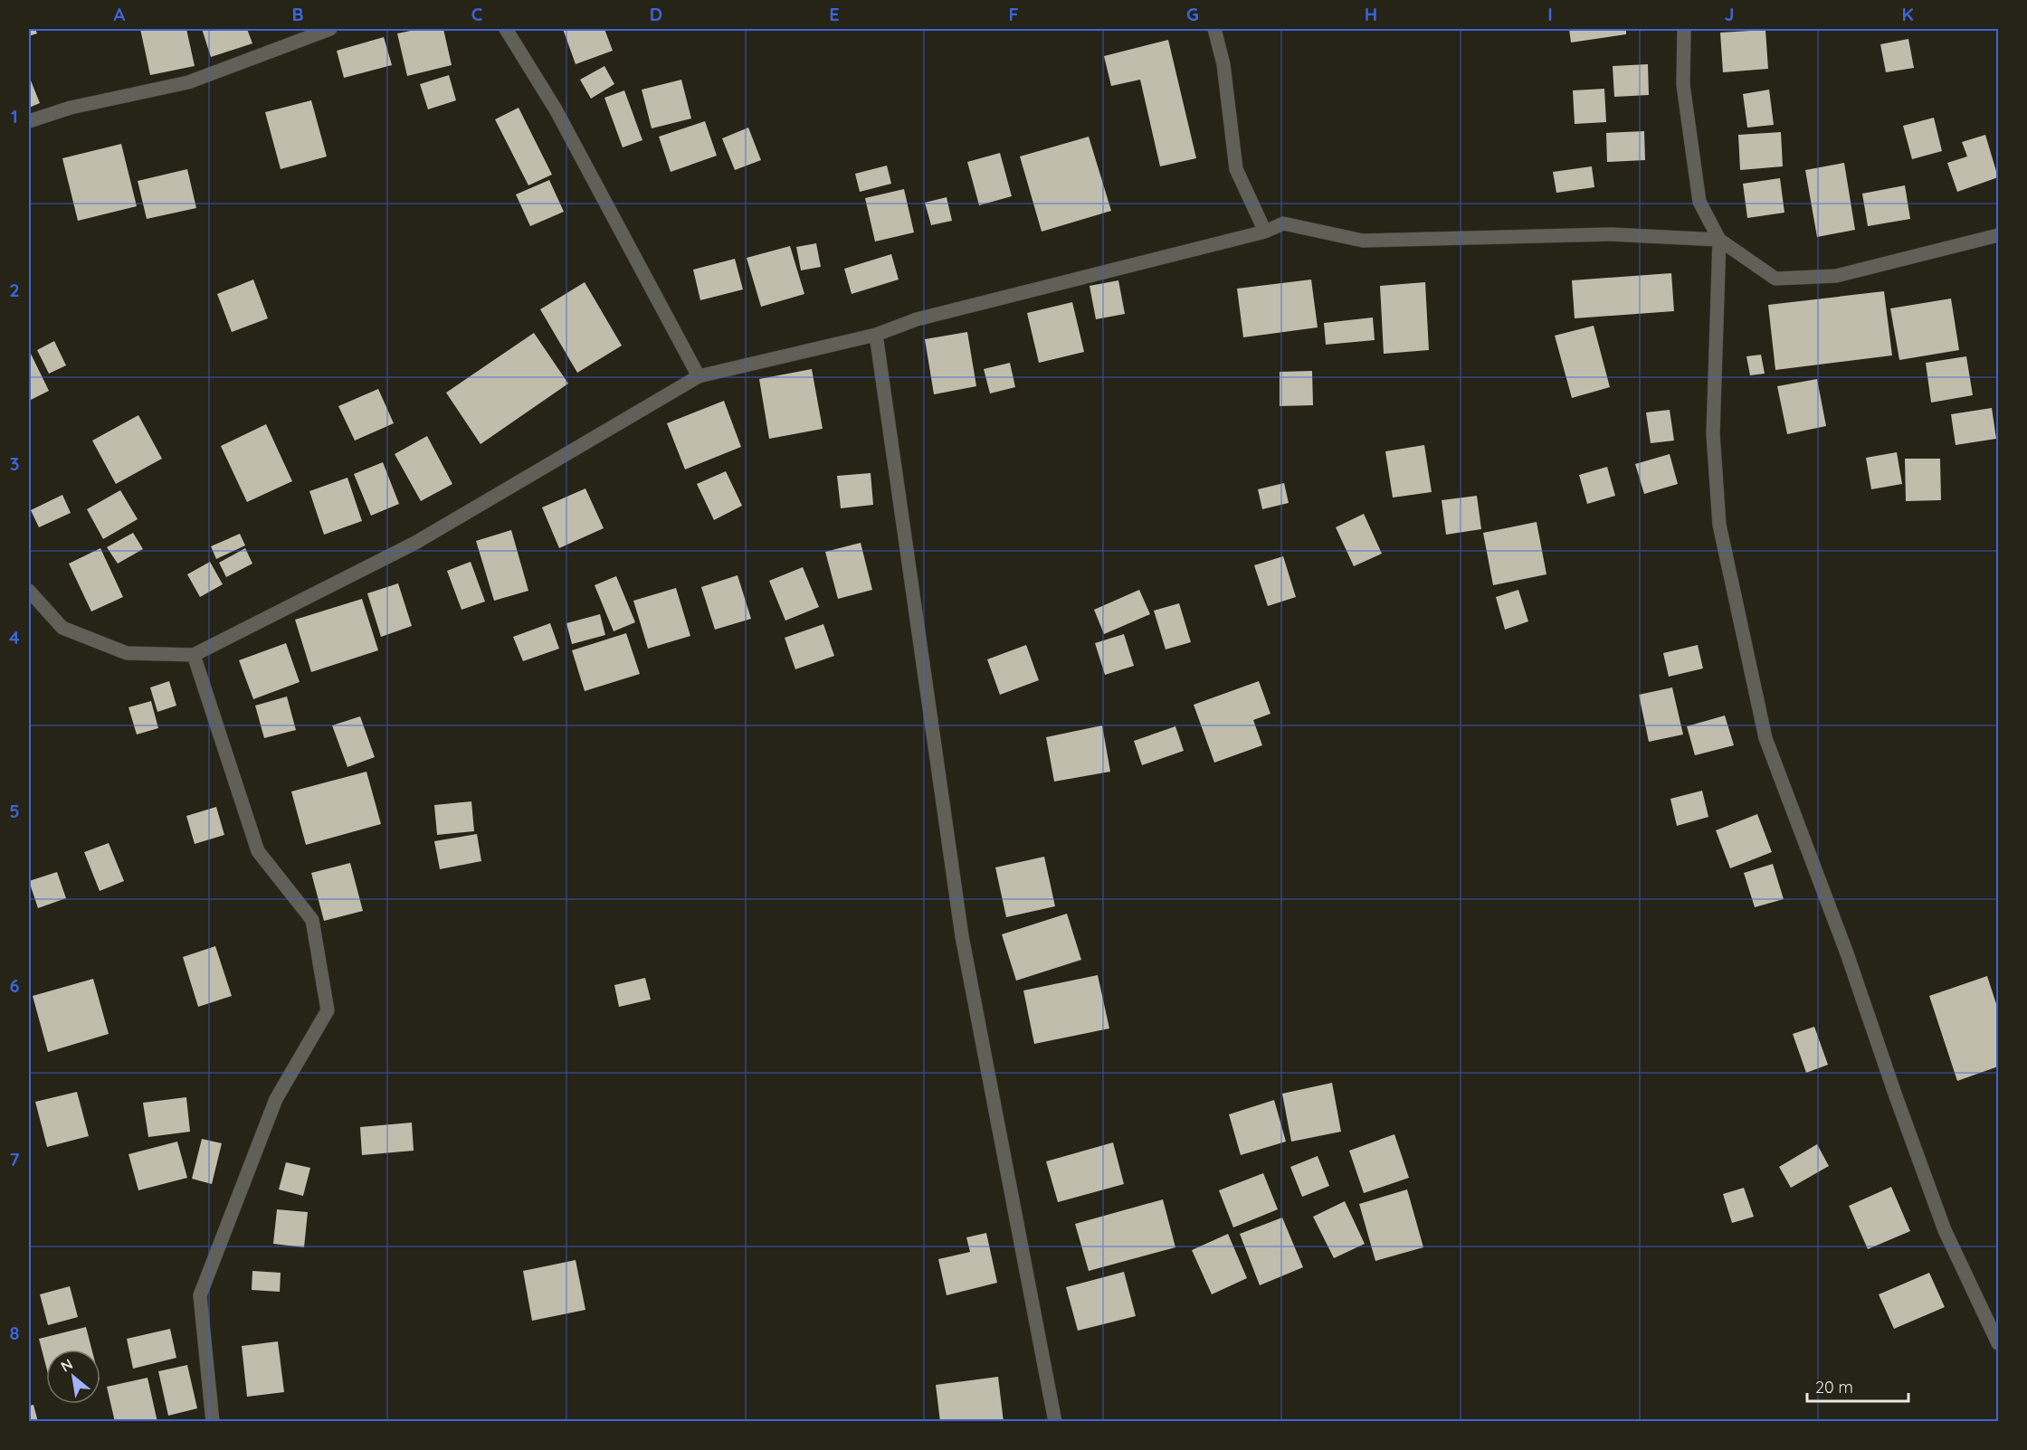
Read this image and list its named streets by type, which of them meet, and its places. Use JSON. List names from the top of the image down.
{
  "scale_bar": "20 m",
  "north": "top left",
  "grid": {
    "columns": [
      "A",
      "B",
      "C",
      "D",
      "E",
      "F",
      "G",
      "H",
      "I",
      "J",
      "K"
    ],
    "rows": [
      "1",
      "2",
      "3",
      "4",
      "5",
      "6",
      "7",
      "8"
    ]
  }
}
